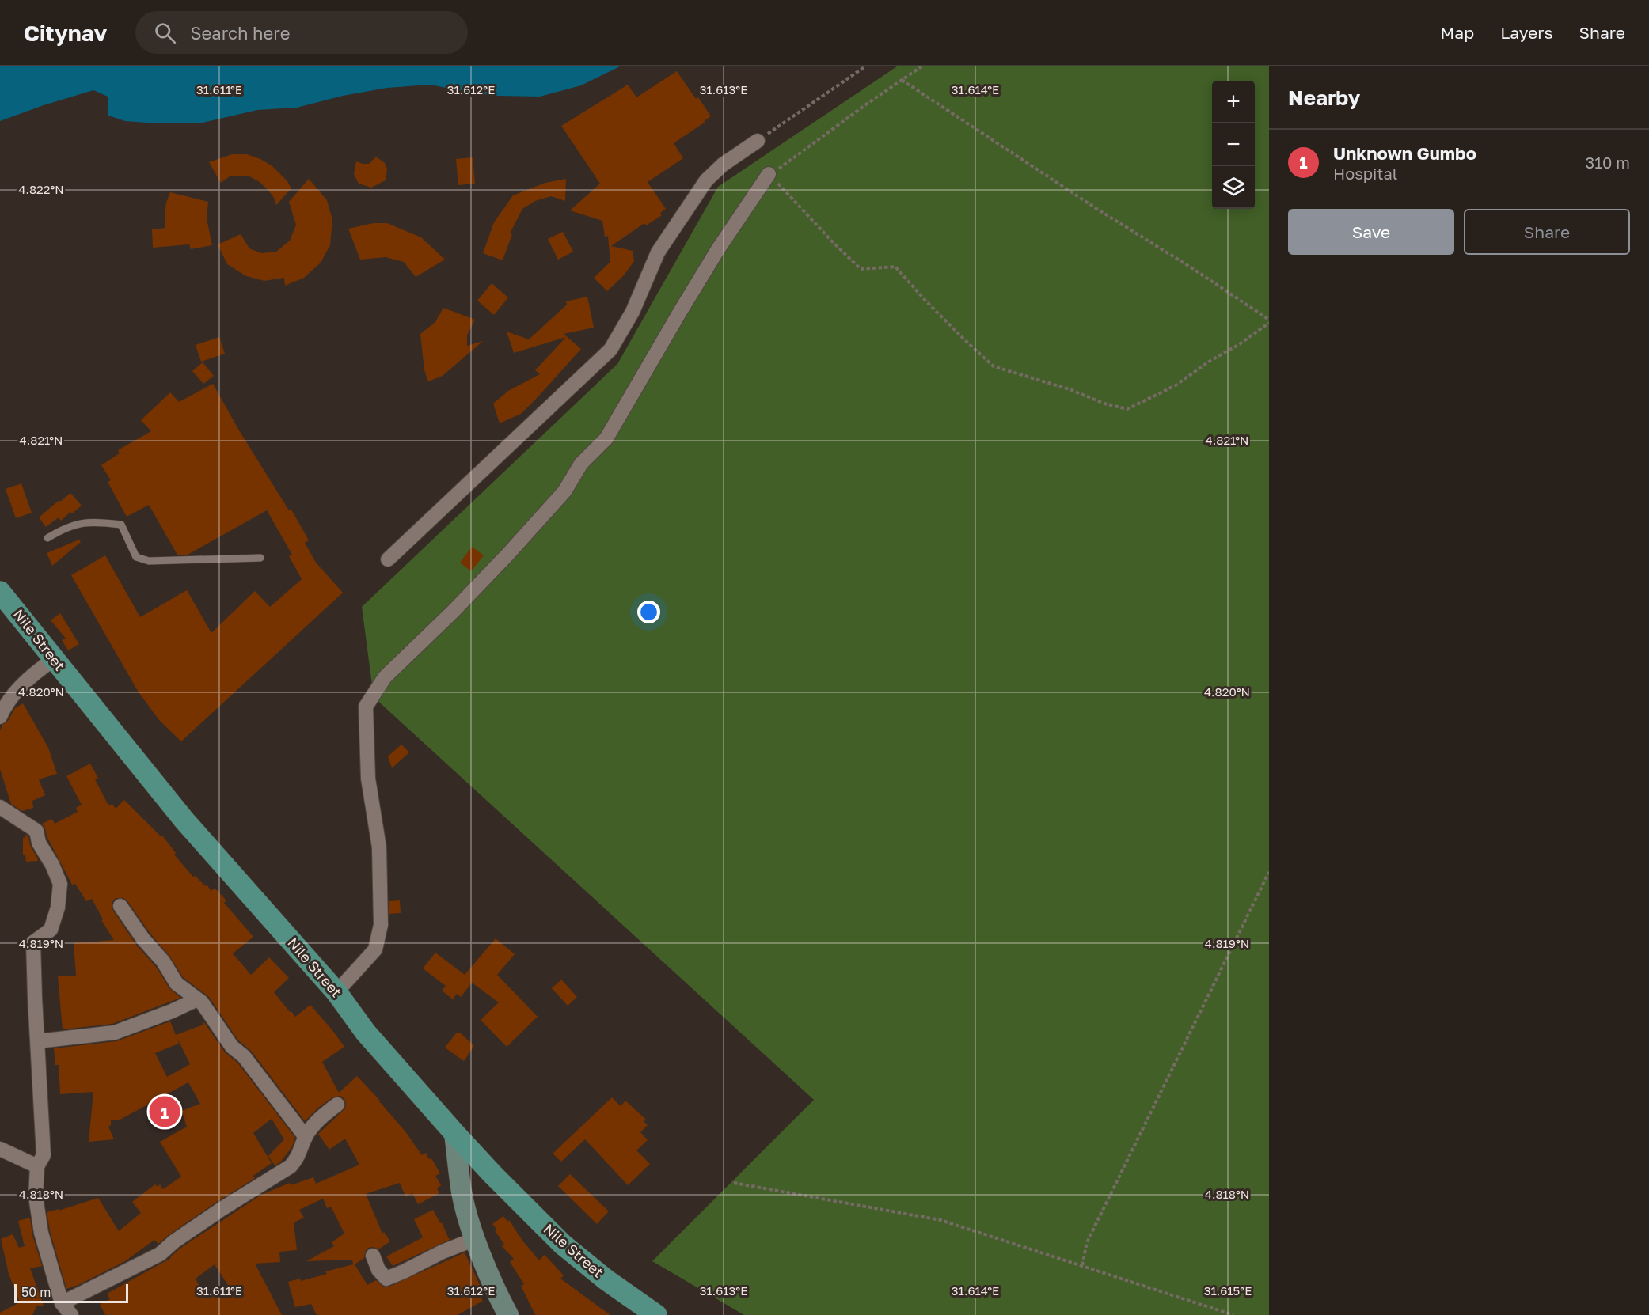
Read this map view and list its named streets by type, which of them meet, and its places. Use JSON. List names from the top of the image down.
{
  "streets": {
    "main road": ["Nile Street"]
  },
  "scale_bar": "50 m",
  "page": {
    "header": "Citynav",
    "search": "Search here",
    "nav": ["Map", "Layers", "Share"],
    "heading": "Nearby",
    "map_buttons": ["+", "−"],
    "list": [
      {
        "mark": "1",
        "name": "Unknown Gumbo",
        "note": "Hospital",
        "value": "310 m"
      }
    ],
    "buttons": ["Save", "Share"],
    "pins": "1",
    "scale": "50 m"
  },
  "coordinates": [
    "31.611°E",
    "31.612°E",
    "31.613°E",
    "31.614°E",
    "4.822°N",
    "4.821°N",
    "4.820°N",
    "4.819°N",
    "4.818°N",
    "31.615°E"
  ]
}
